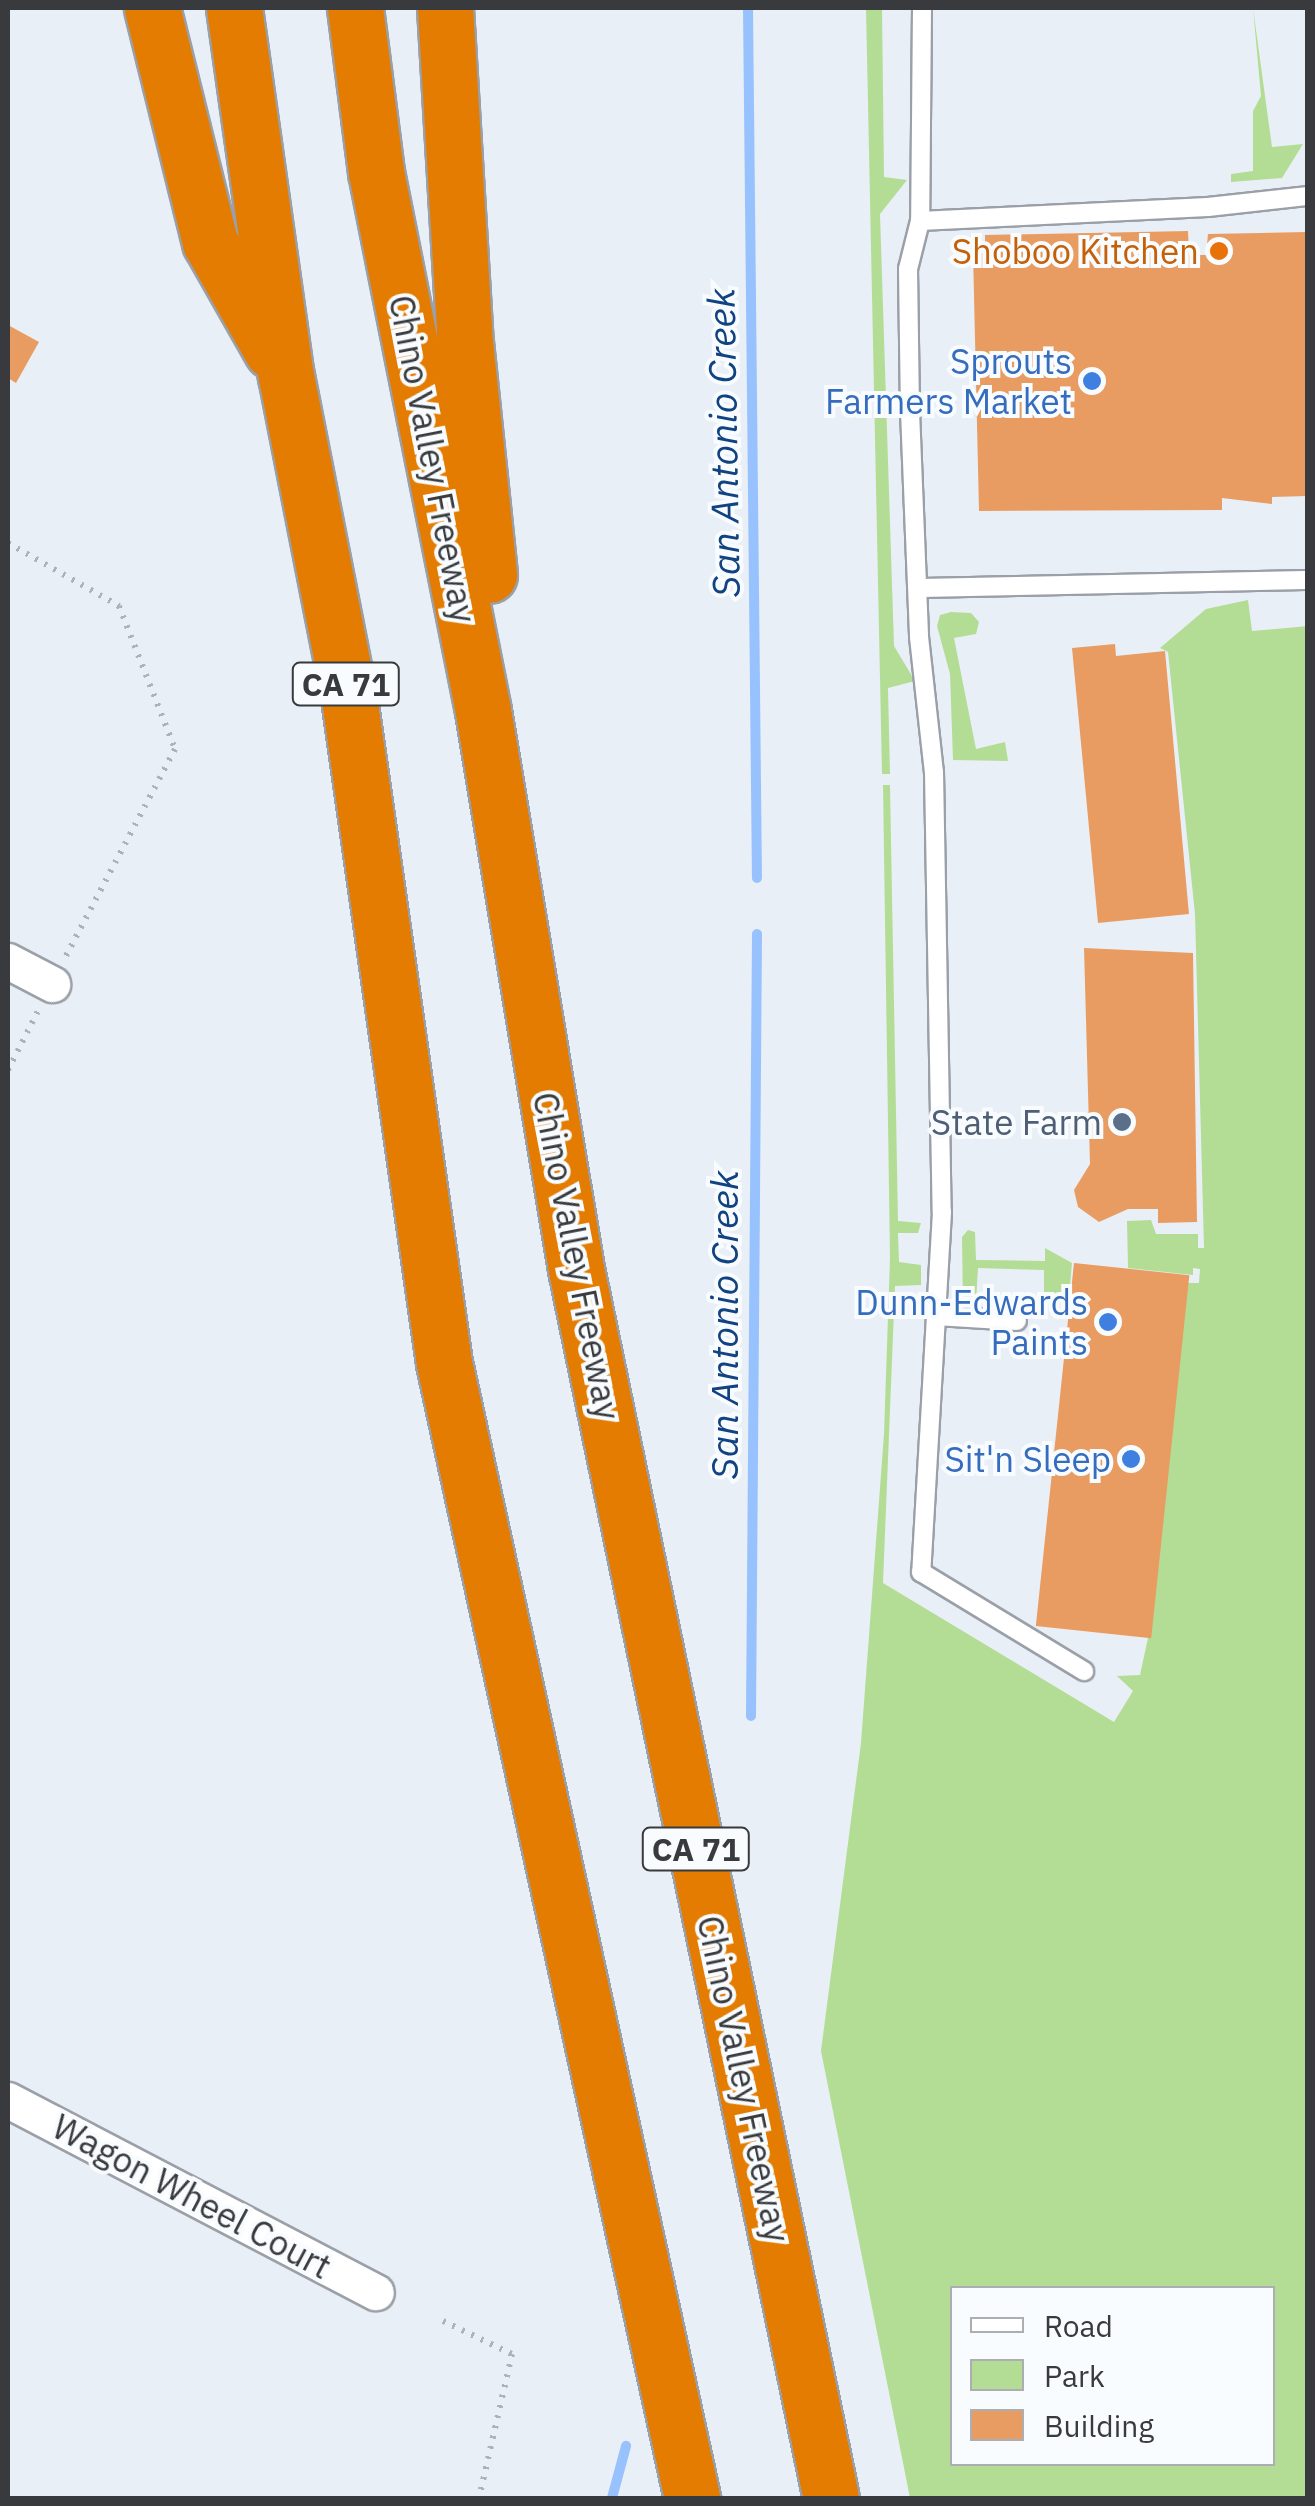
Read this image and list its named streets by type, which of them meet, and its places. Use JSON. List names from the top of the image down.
{
  "streets": {
    "highway": ["Chino Valley Freeway", "CA 71"],
    "street": ["Wagon Wheel Court"]
  },
  "water": ["San Antonio Creek"],
  "places": [
    "Shoboo Kitchen",
    "Sprouts Farmers Market",
    "State Farm",
    "Dunn-Edwards Paints",
    "Sit'n Sleep"
  ],
  "legend": ["Road", "Park", "Building"]
}
